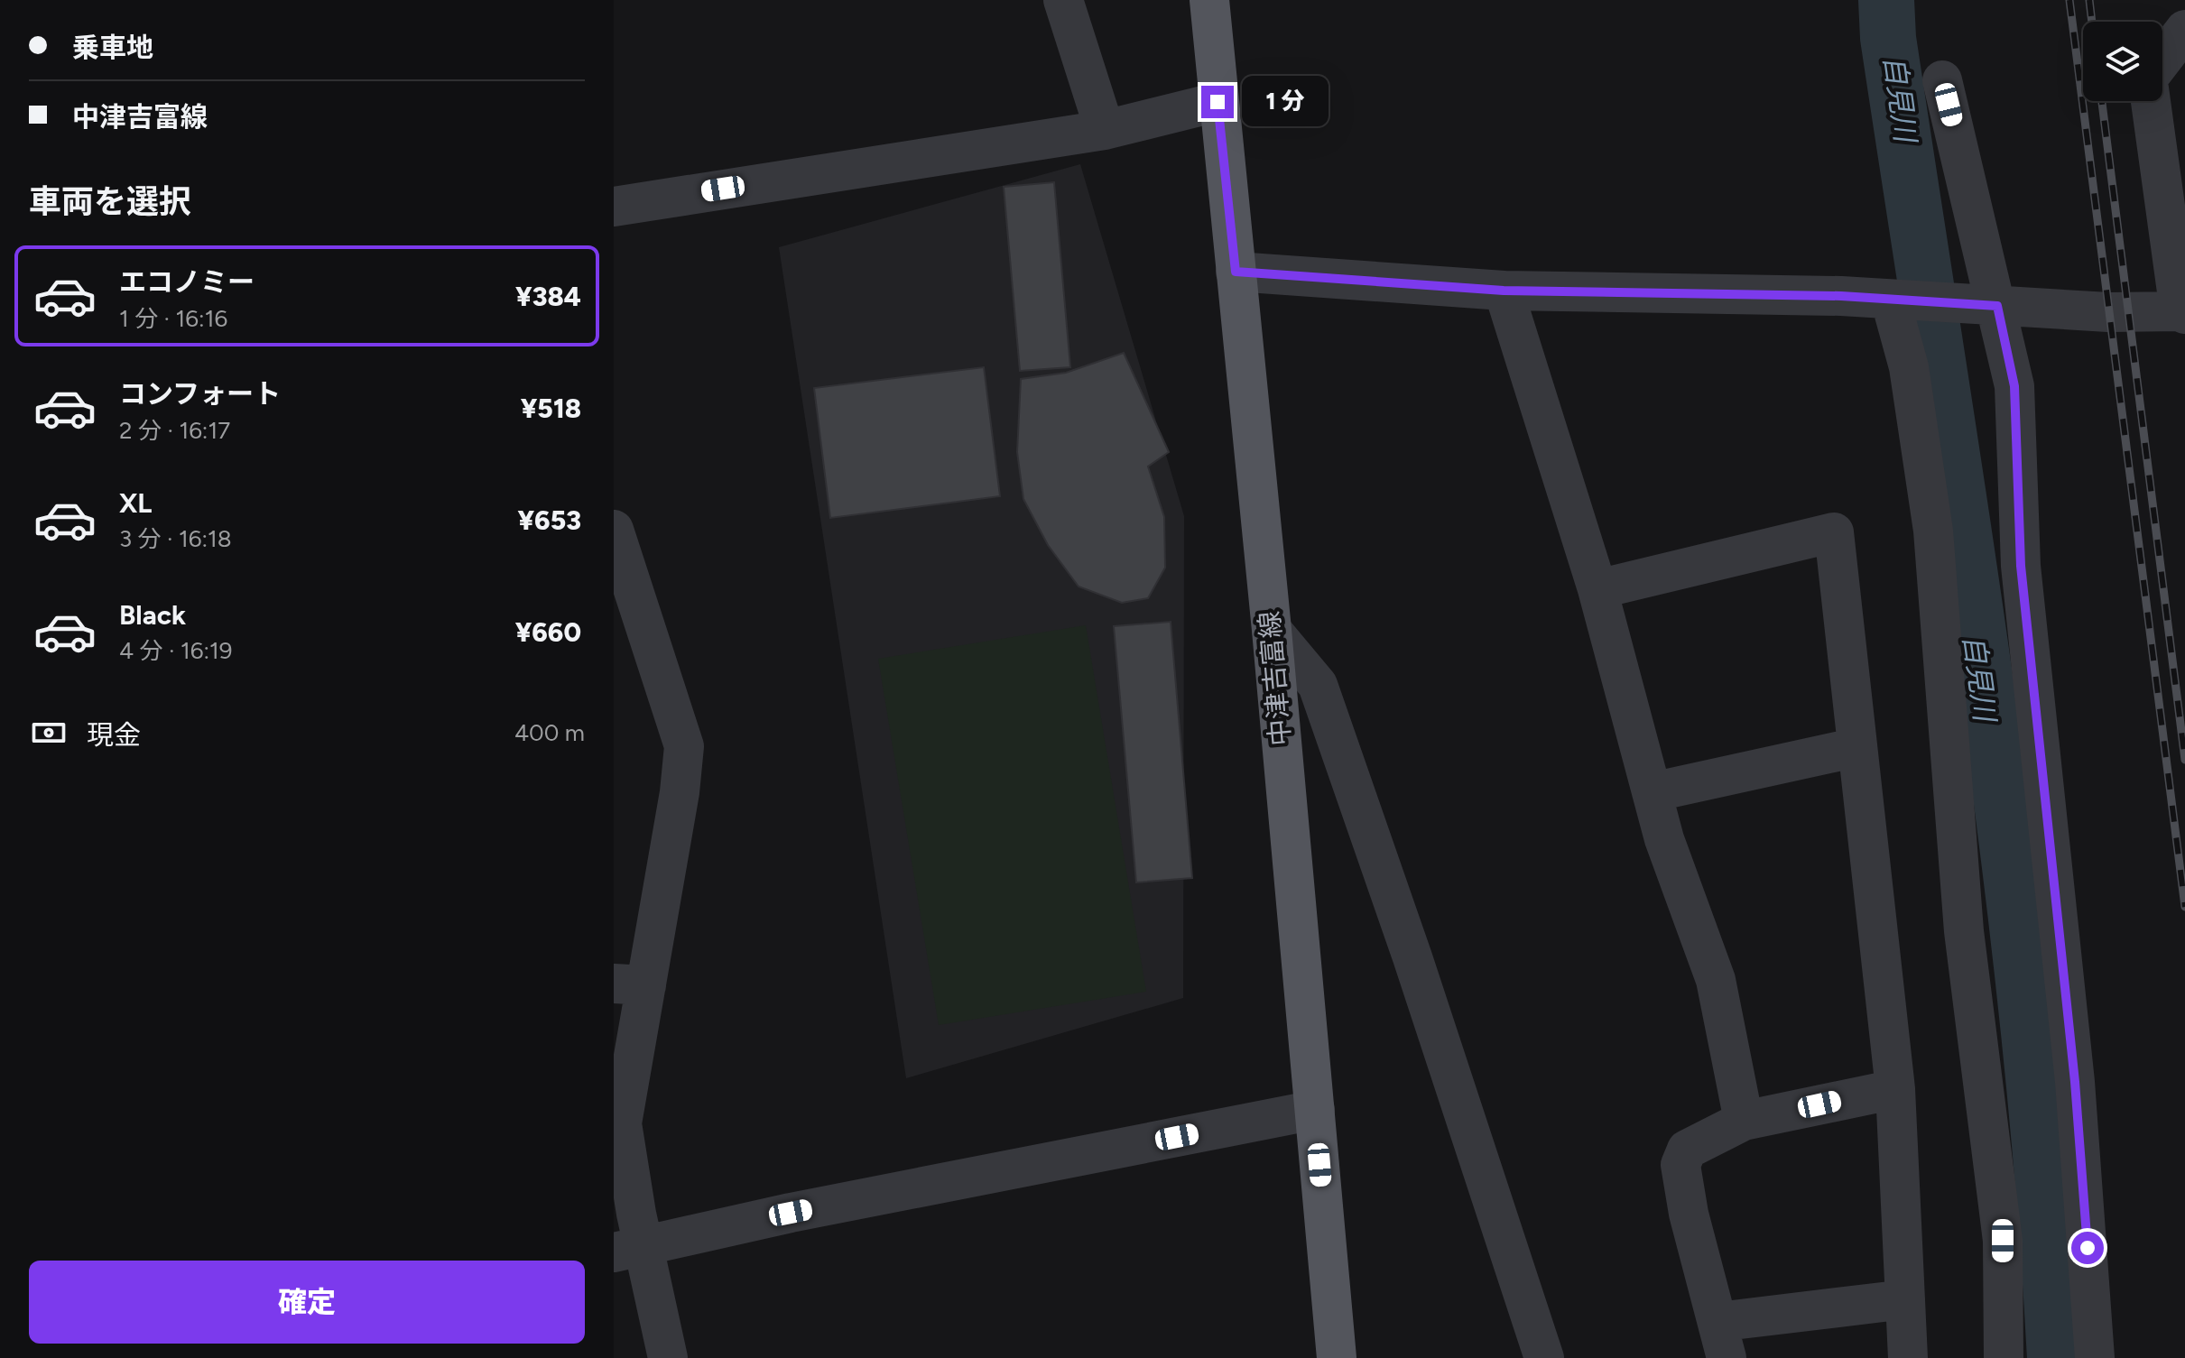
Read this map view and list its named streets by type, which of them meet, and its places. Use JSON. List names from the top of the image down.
{
  "streets": {
    "main road": ["中津吉富線"]
  },
  "water": ["自見川"],
  "page": {
    "banner": ["乗車地", "中津吉富線"],
    "bubble": "1 分",
    "heading": "車両を選択",
    "list": [
      {
        "name": "エコノミー",
        "note": "1 分 · 16:16",
        "value": "¥384"
      },
      {
        "name": "コンフォート",
        "note": "2 分 · 16:17",
        "value": "¥518"
      },
      {
        "name": "XL",
        "note": "3 分 · 16:18",
        "value": "¥653"
      },
      {
        "name": "Black",
        "note": "4 分 · 16:19",
        "value": "¥660"
      }
    ],
    "pay": ["現金", "400 m"],
    "buttons": "確定"
  }
}
